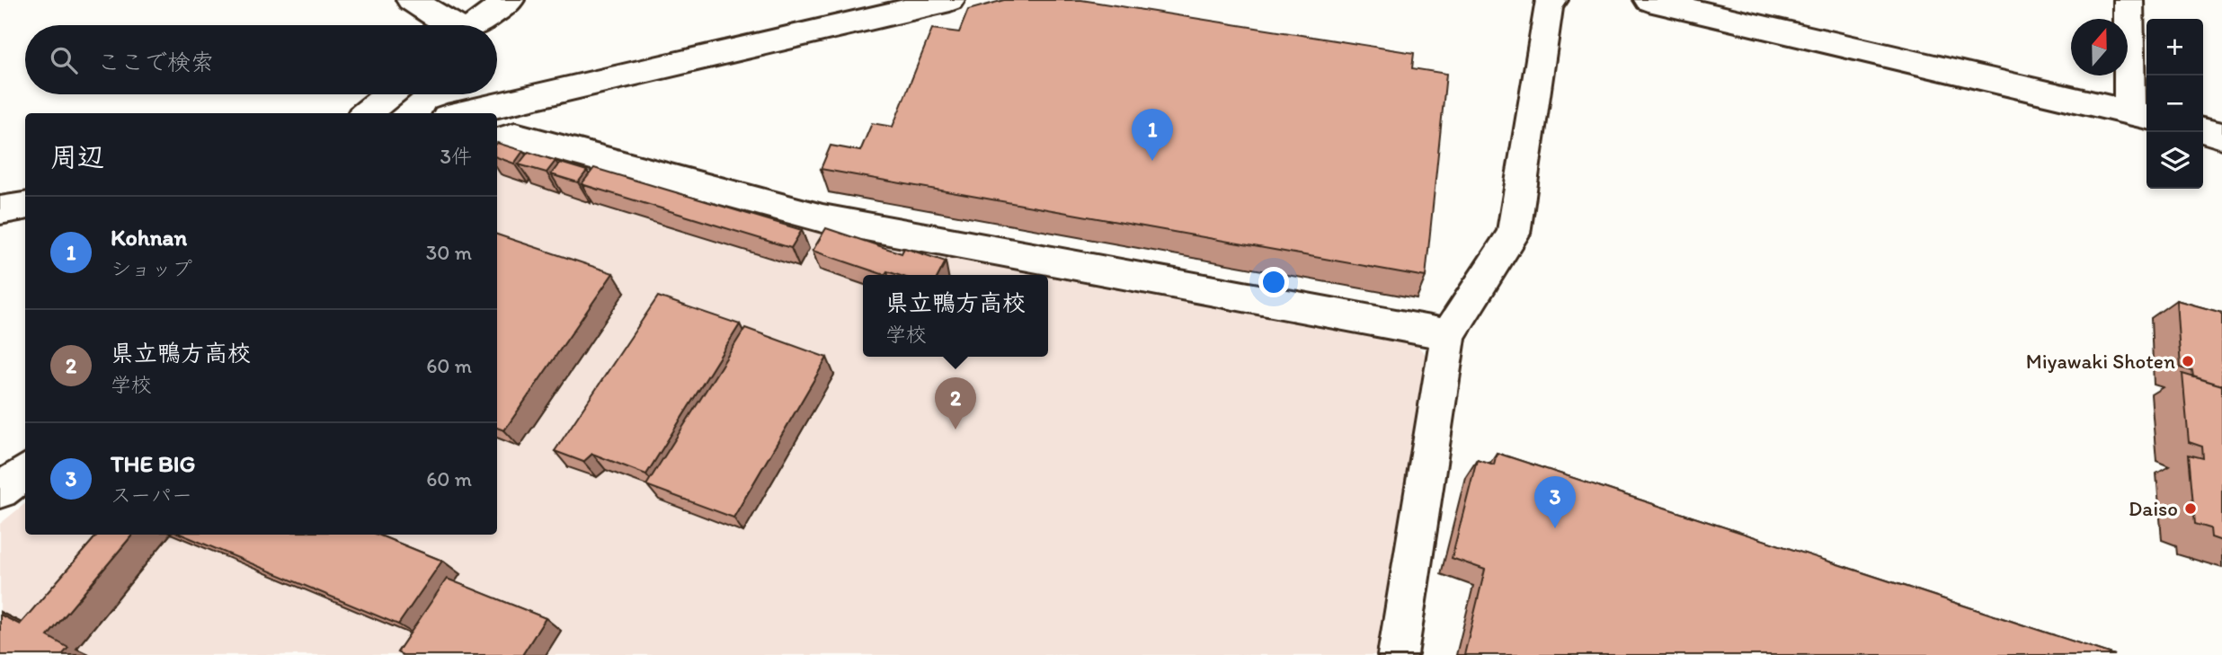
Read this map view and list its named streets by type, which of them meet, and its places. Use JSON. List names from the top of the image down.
{
  "places": ["Miyawaki Shoten", "Daiso"],
  "north": "top",
  "page": {
    "map_buttons": ["+", "−"],
    "search": "ここで検索",
    "pins": ["1", "2", "3"],
    "heading": ["周辺", "3件"],
    "list": [
      {
        "mark": "1",
        "name": "Kohnan",
        "note": "ショップ",
        "value": "30 m"
      },
      {
        "mark": "2",
        "name": "県立鴨方高校",
        "note": "学校",
        "value": "60 m"
      },
      {
        "mark": "3",
        "name": "THE BIG",
        "note": "スーパー",
        "value": "60 m"
      }
    ],
    "popup": ["県立鴨方高校", "学校"]
  }
}
